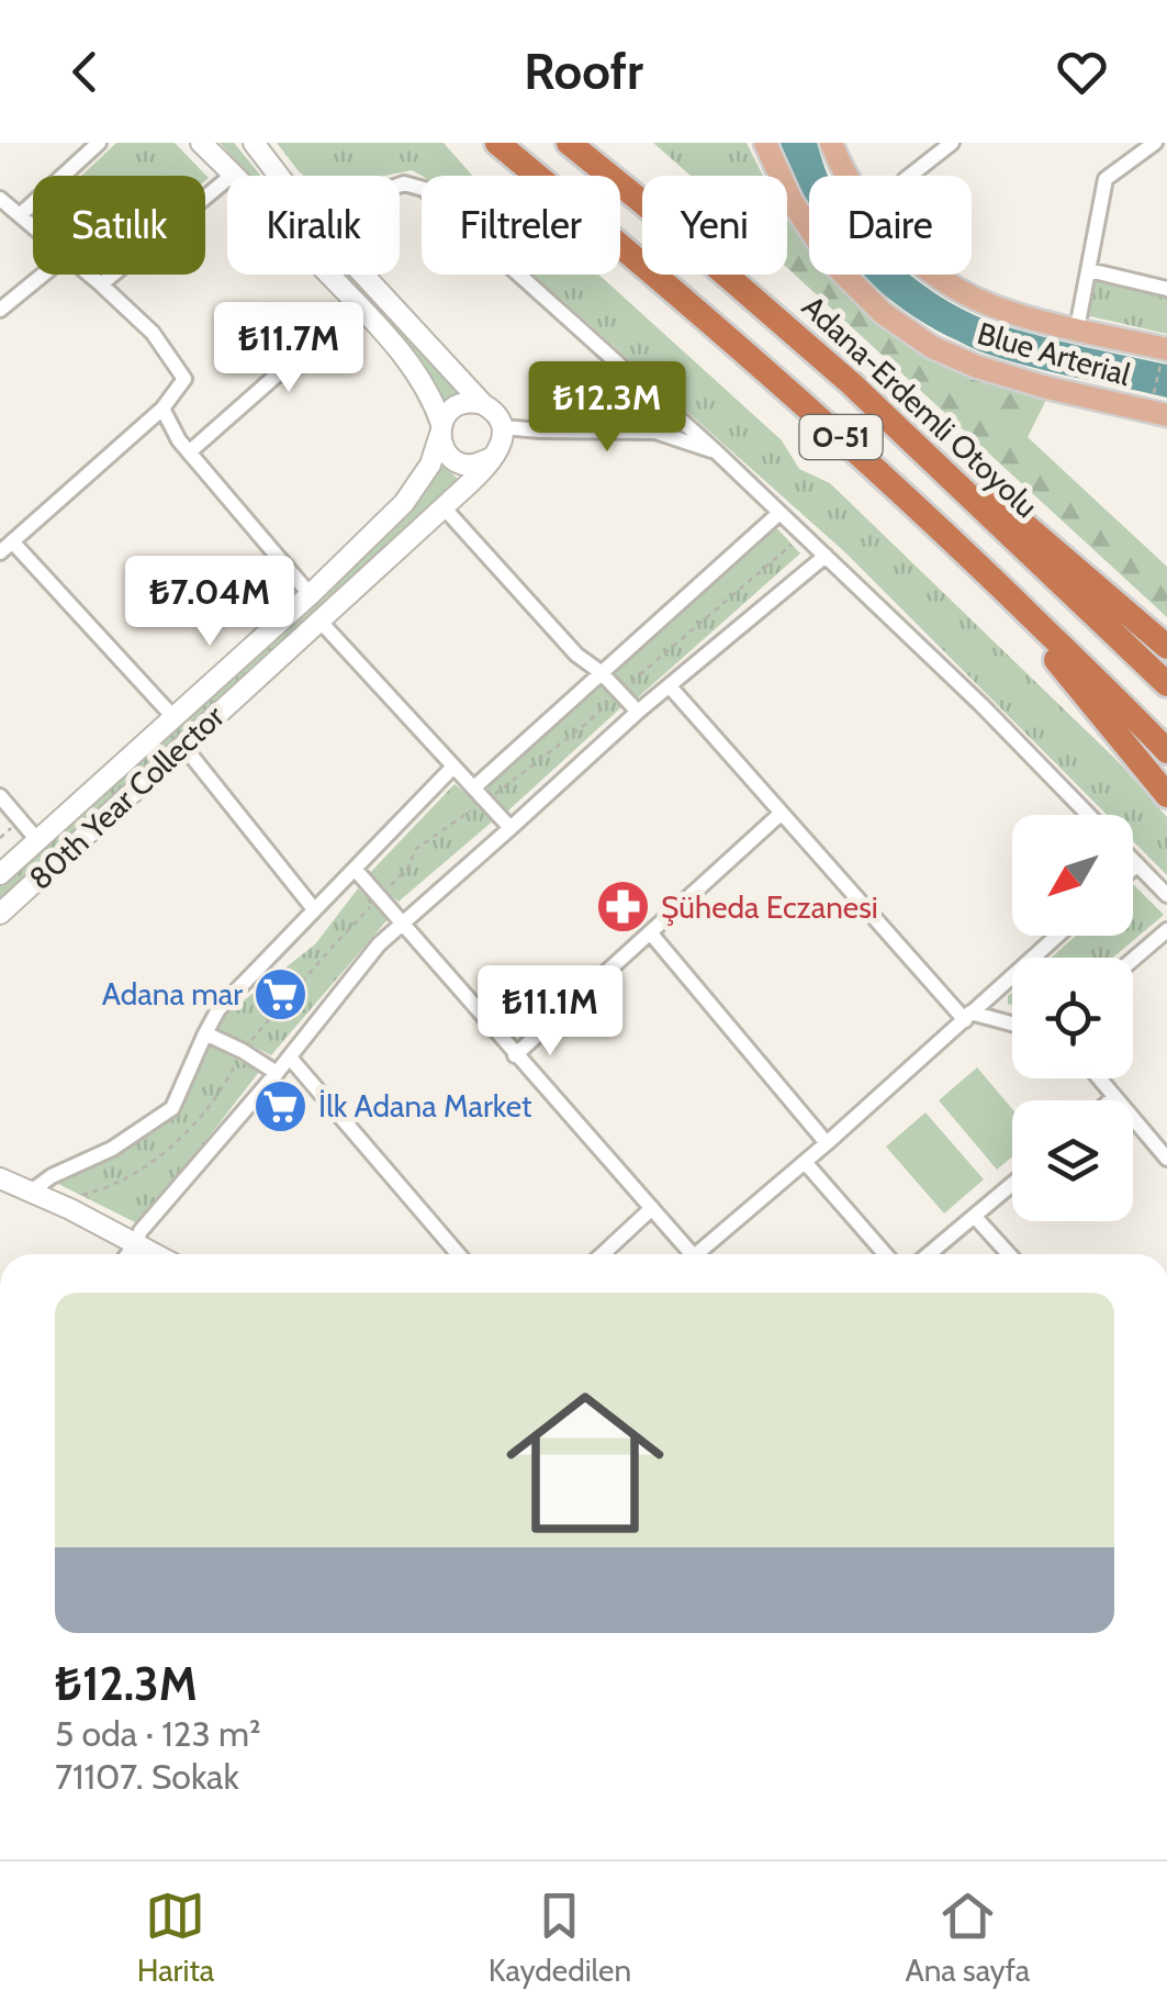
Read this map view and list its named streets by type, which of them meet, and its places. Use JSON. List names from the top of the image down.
{
  "streets": {
    "highway": ["Adana-Erdemli Otoyolu", "O-51"],
    "main road": ["Blue Arterial", "80th Year Collector"]
  },
  "places": {
    "pharmacy": ["Şüheda Eczanesi"],
    "supermarket": ["Adana mar", "İlk Adana Market"]
  },
  "north": "bottom left",
  "page": {
    "header": "Roofr",
    "chip": [
      "Satılık",
      "Kiralık",
      "Filtreler",
      "Yeni",
      "Daire"
    ],
    "price": [
      "₺11.7M",
      "₺12.3M",
      "₺7.04M",
      "₺11.1M"
    ],
    "list": [
      {
        "name": "₺12.3M",
        "note": "5 oda · 123 m² · 71107. Sokak"
      }
    ],
    "tabs": ["Harita", "Kaydedilen", "Ana sayfa"]
  }
}
